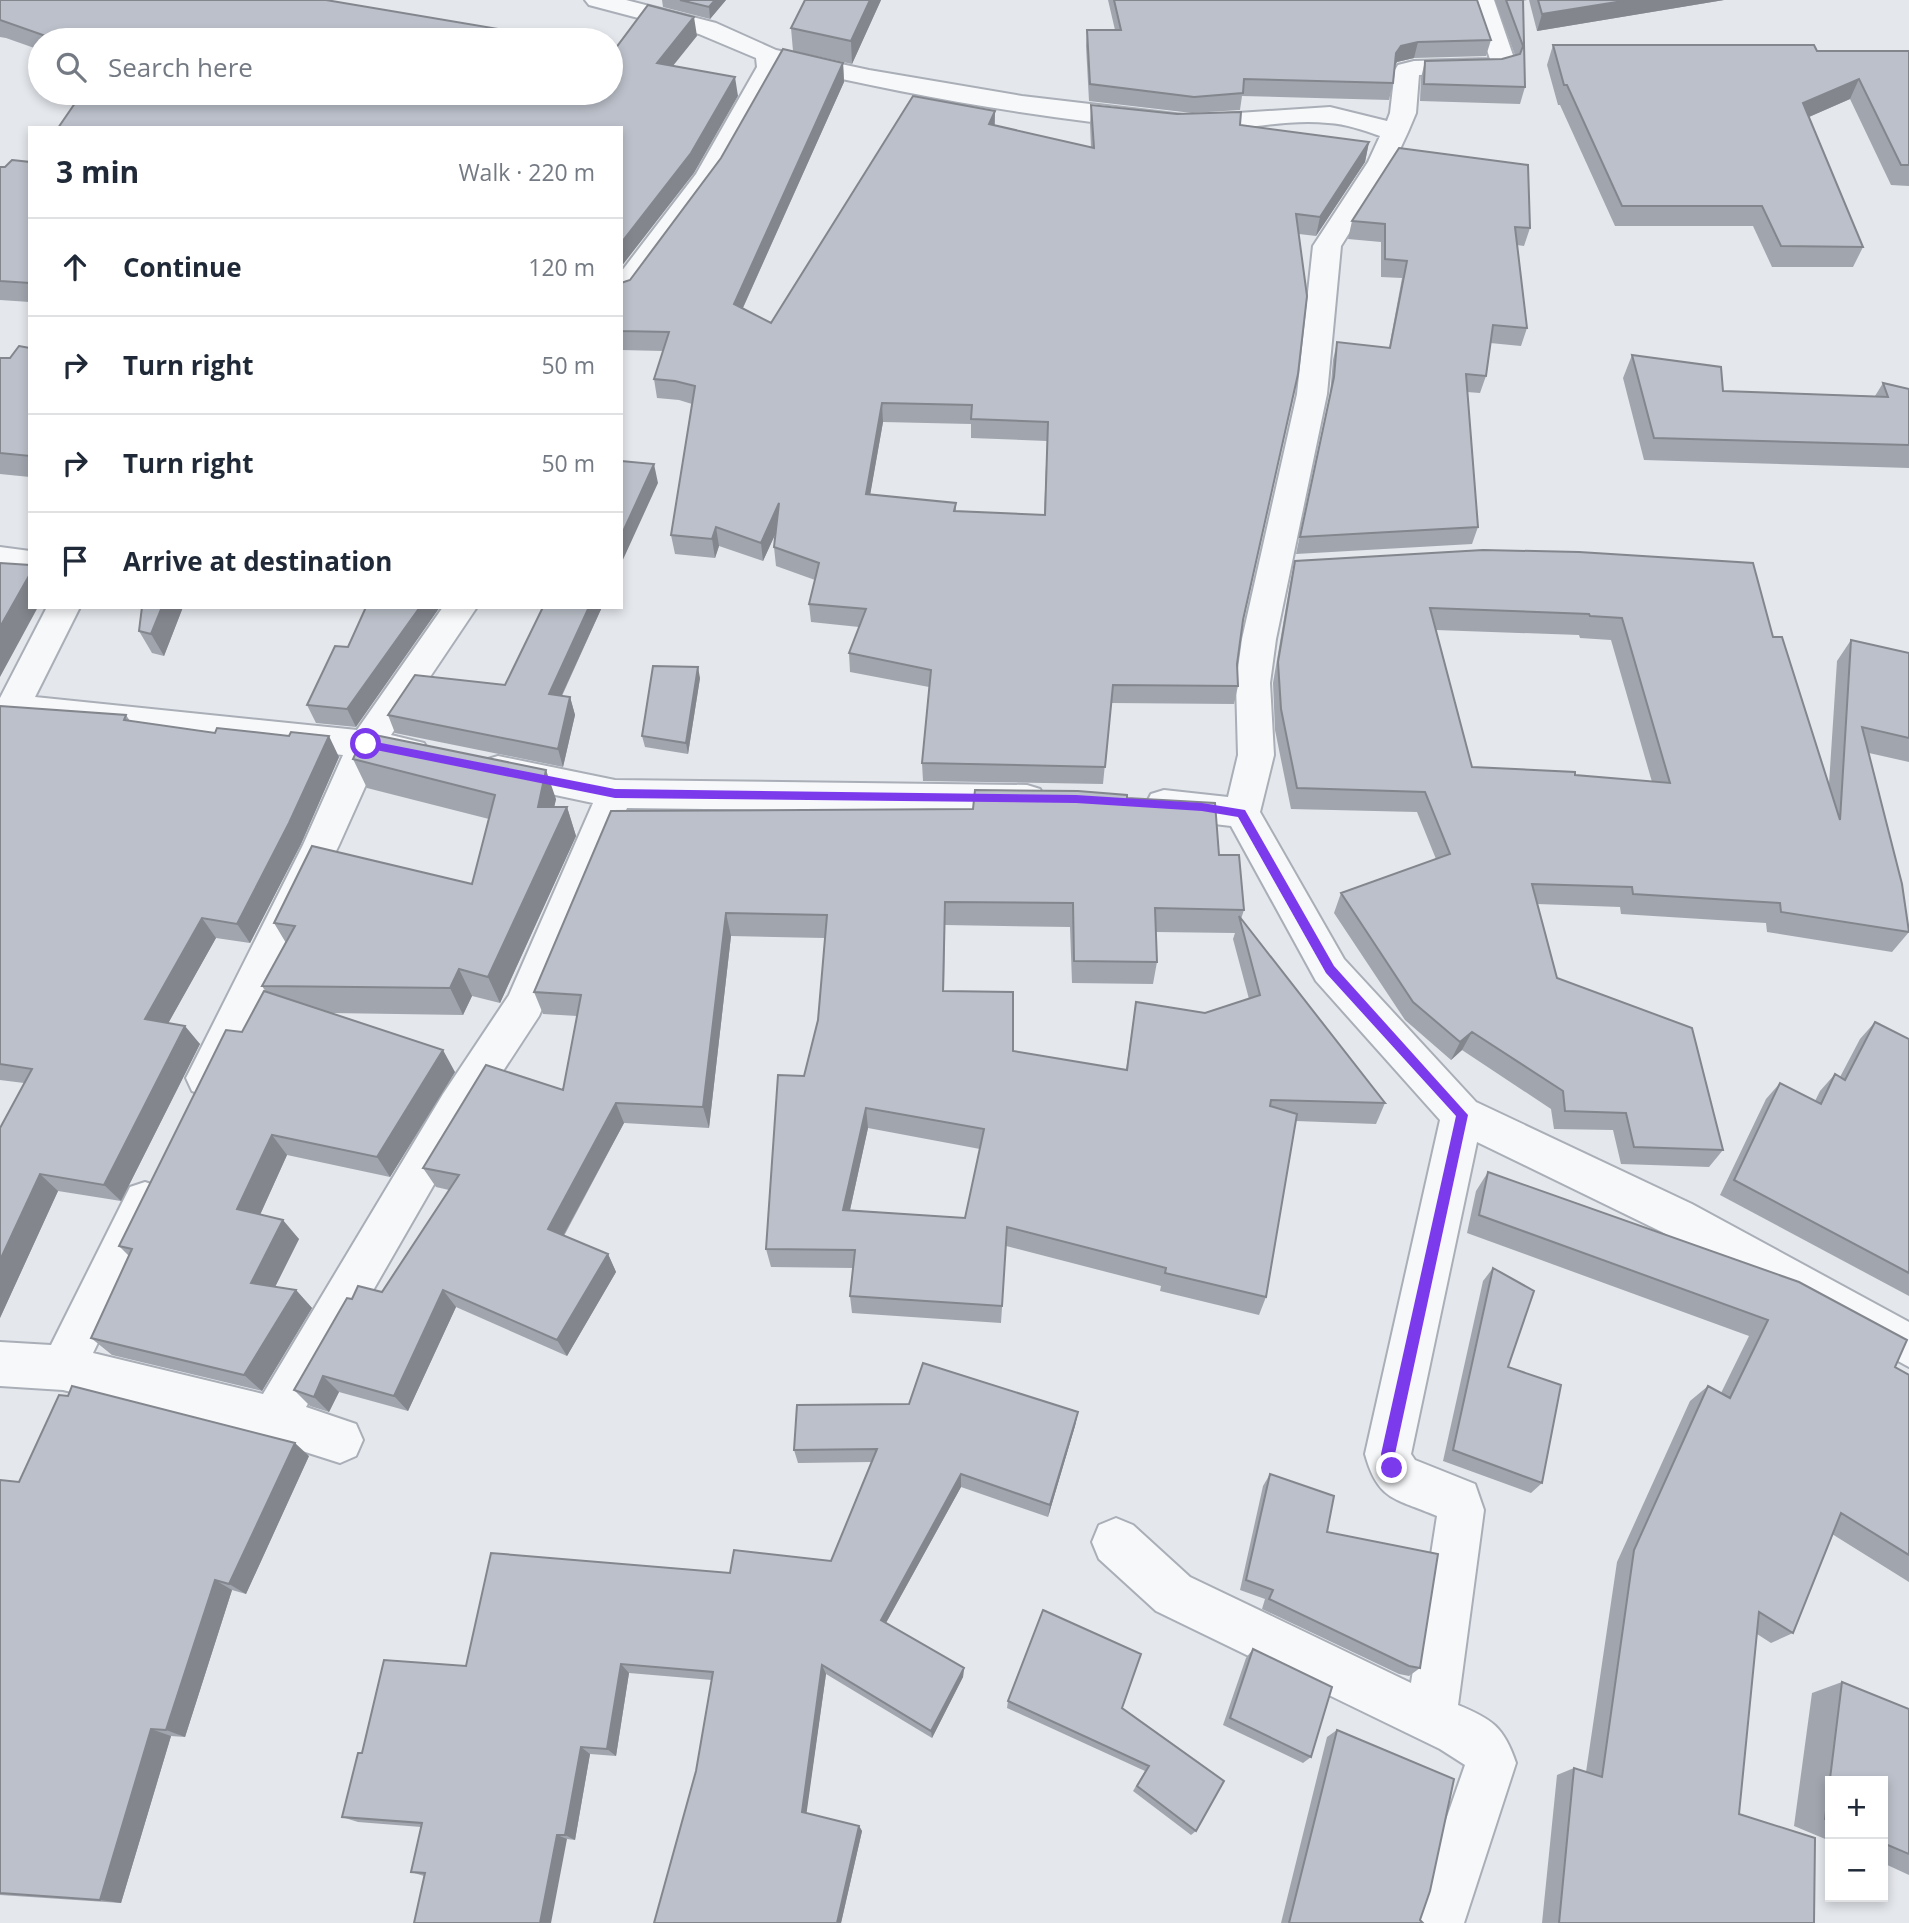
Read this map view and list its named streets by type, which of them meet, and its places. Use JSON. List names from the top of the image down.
{
  "page": {
    "search": "Search here",
    "heading": ["3 min", "Walk · 220 m"],
    "list": [
      ["Continue", "120 m"],
      ["Turn right", "50 m"],
      ["Turn right", "50 m"],
      "Arrive at destination"
    ],
    "map_buttons": ["+", "−"]
  }
}
